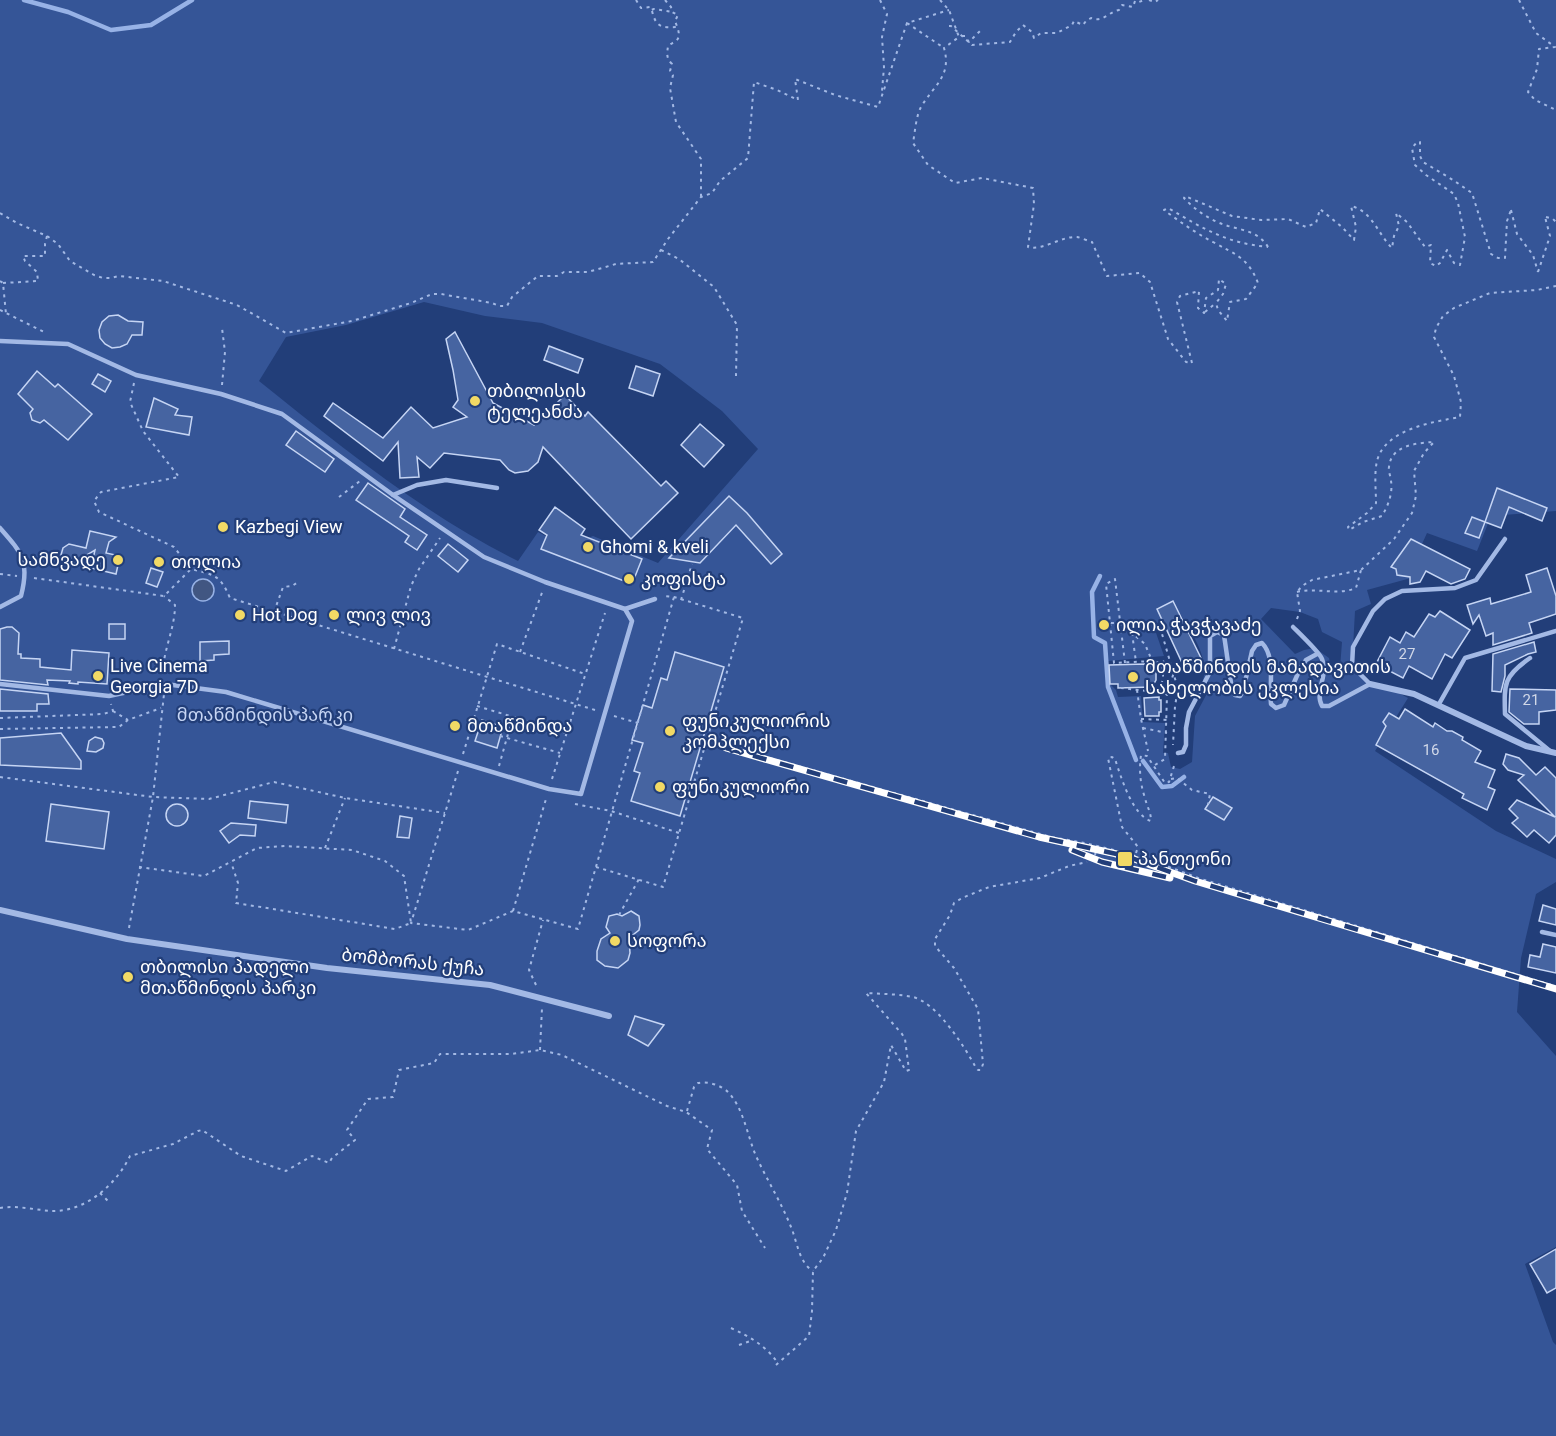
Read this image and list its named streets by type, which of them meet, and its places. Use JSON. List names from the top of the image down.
{
  "streets": {
    "street": ["ბომბორას ქუჩა"]
  },
  "parks": ["მთაწმინდის პარკი"],
  "places": {
    "other": [
      "თბილისის ტელეანძა",
      "Kazbegi View",
      "Ghomi & kveli",
      "სამნვადე",
      "თოლია",
      "კოფისტა",
      "Hot Dog",
      "ლივ ლივ",
      "ილია ჭავჭავაძე",
      "Live Cinema Georgia 7D",
      "მთაწმინდის მამადავითის სახელობის ეკლესია",
      "მთაწმინდა",
      "ფუნიკულიორის კომპლექსი",
      "ფუნიკულიორი",
      "სოფორა",
      "თბილისი პადელი მთაწმინდის პარკი"
    ],
    "transit": ["პანთეონი"]
  },
  "house_numbers": ["27", "21", "16"]
}
